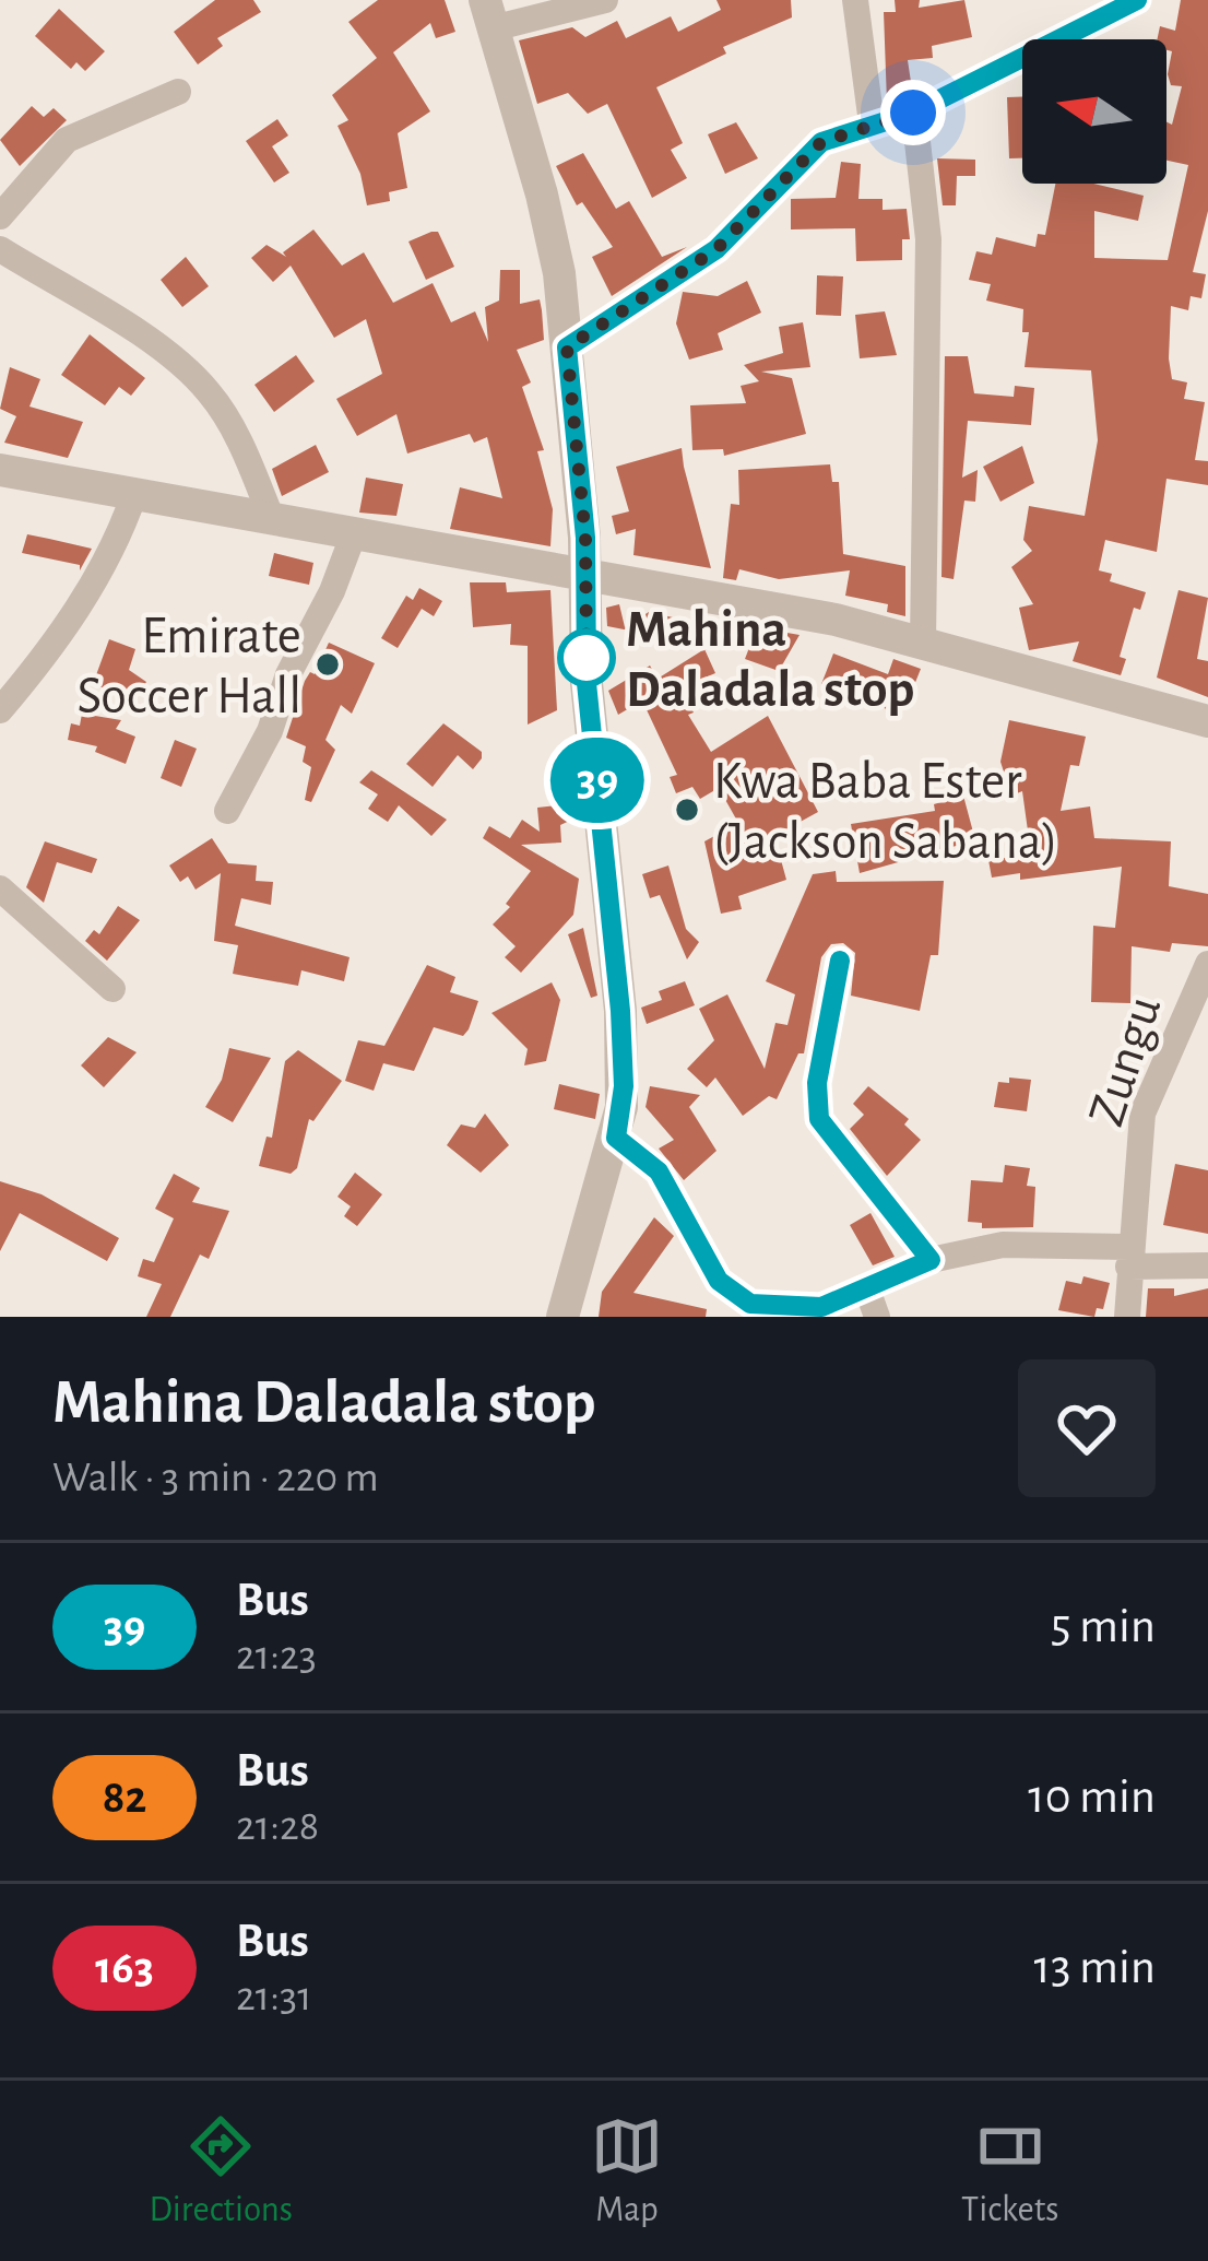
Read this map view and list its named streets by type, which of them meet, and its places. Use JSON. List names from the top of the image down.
{
  "streets": {
    "street": ["Zungu"]
  },
  "places": ["Mahina Daladala stop", "Emirate Soccer Hall", "Kwa Baba Ester (Jackson Sabana)"],
  "lines": ["bus line 39"],
  "north": "left",
  "page": {
    "on_map": "39",
    "heading": ["Mahina Daladala stop", "Walk · 3 min · 220 m"],
    "list": [
      {
        "mark": "39",
        "name": "Bus",
        "note": "21:23",
        "value": "5 min"
      },
      {
        "mark": "82",
        "name": "Bus",
        "note": "21:28",
        "value": "10 min"
      },
      {
        "mark": "163",
        "name": "Bus",
        "note": "21:31",
        "value": "13 min"
      }
    ],
    "tabs": ["Directions", "Map", "Tickets"]
  }
}
